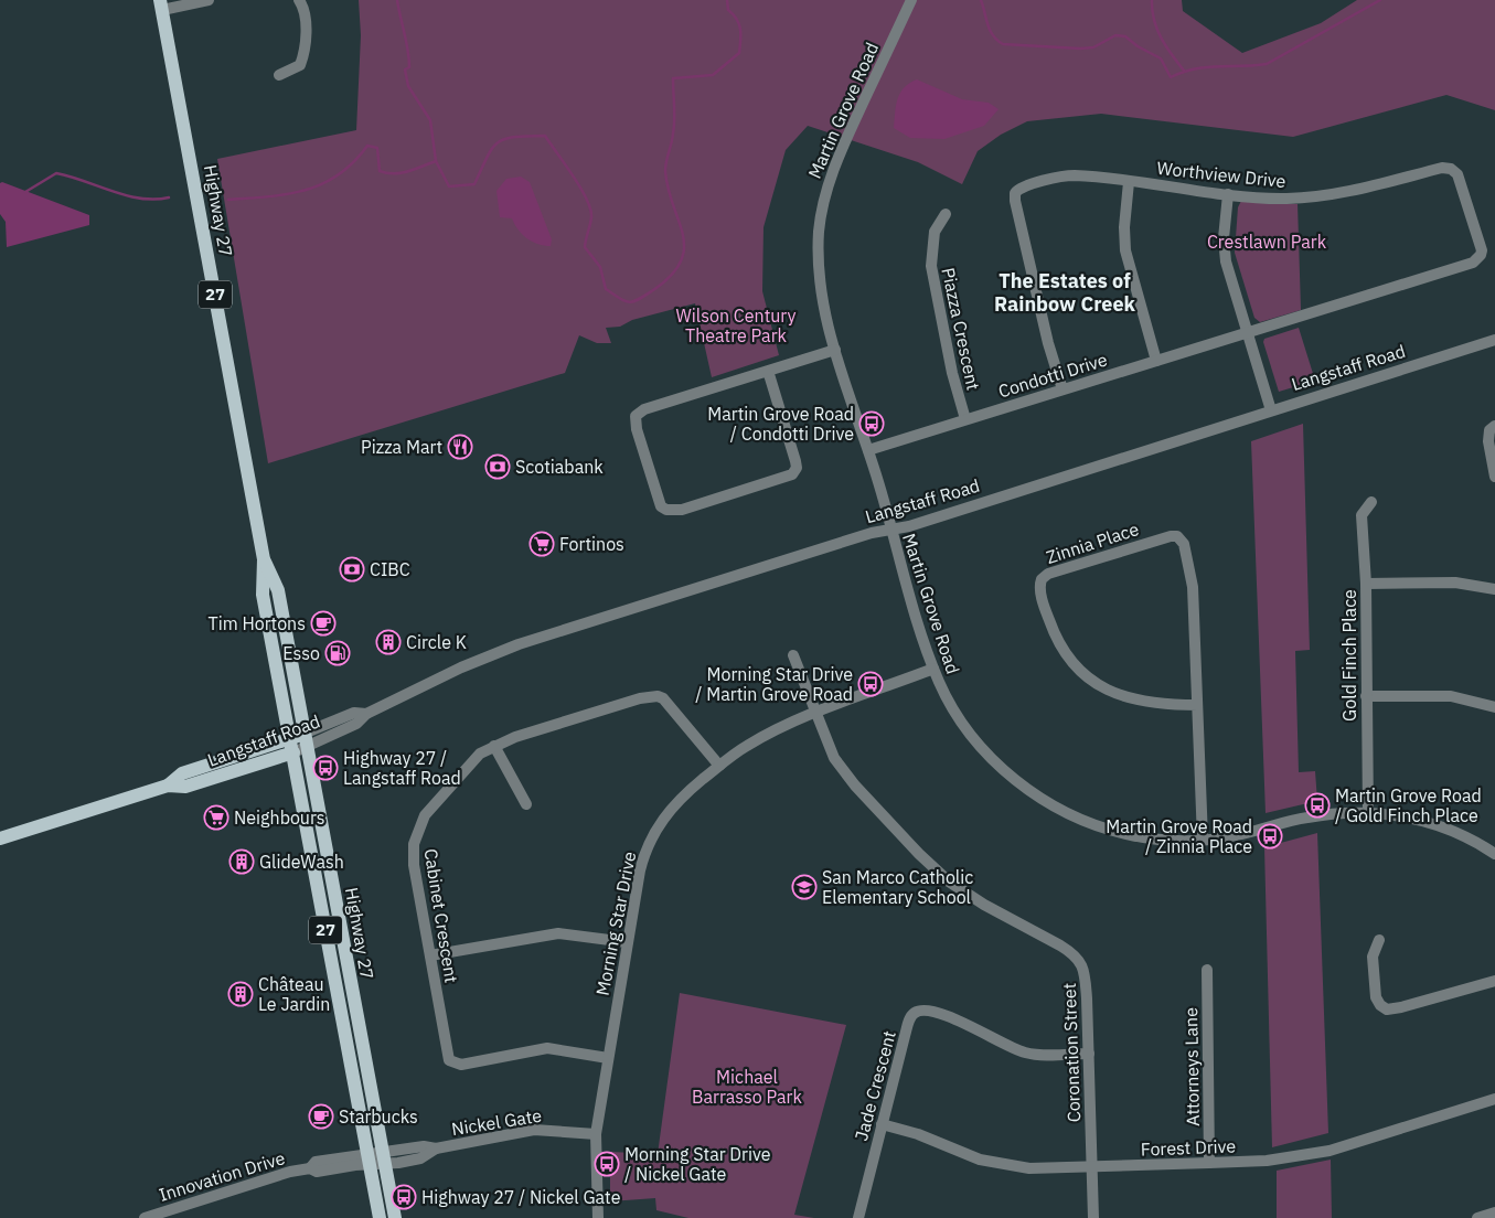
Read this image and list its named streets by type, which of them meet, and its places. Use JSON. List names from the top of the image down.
{
  "streets": {
    "main road": ["Highway 27", "27", "Langstaff Road"],
    "street": [
      "Martin Grove Road",
      "Worthview Drive",
      "Piazza Crescent",
      "Condotti Drive",
      "Zinnia Place",
      "Gold Finch Place",
      "Cabinet Crescent",
      "Morning Star Drive",
      "Coronation Street",
      "Attorneys Lane",
      "Jade Crescent",
      "Nickel Gate",
      "Forest Drive",
      "Innovation Drive"
    ]
  },
  "crossings": [
    ["Martin Grove Road", "Langstaff Road"],
    ["Martin Grove Road", "Condotti Drive"],
    ["Martin Grove Road", "Zinnia Place"],
    ["Martin Grove Road", "Gold Finch Place"],
    ["Martin Grove Road", "Morning Star Drive"],
    ["Worthview Drive", "Condotti Drive"],
    ["Highway 27", "Langstaff Road"],
    ["Highway 27", "Nickel Gate"],
    ["Highway 27", "Innovation Drive"],
    ["Piazza Crescent", "Condotti Drive"],
    ["Cabinet Crescent", "Morning Star Drive"],
    ["Morning Star Drive", "Coronation Street"],
    ["Morning Star Drive", "Nickel Gate"],
    ["Coronation Street", "Jade Crescent"],
    ["Coronation Street", "Forest Drive"],
    ["Attorneys Lane", "Forest Drive"],
    ["Jade Crescent", "Forest Drive"],
    ["Nickel Gate", "Innovation Drive"]
  ],
  "districts": ["The Estates of Rainbow Creek"],
  "parks": ["Crestlawn Park", "Wilson Century Theatre Park", "Michael Barrasso Park"],
  "places": {
    "bus stop": [
      "Martin Grove Road / Condotti Drive",
      "Morning Star Drive / Martin Grove Road",
      "Highway 27 / Langstaff Road",
      "Martin Grove Road / Gold Finch Place",
      "Martin Grove Road / Zinnia Place",
      "Morning Star Drive / Nickel Gate",
      "Highway 27 / Nickel Gate"
    ],
    "restaurant": ["Pizza Mart"],
    "bank": ["Scotiabank", "CIBC"],
    "supermarket": ["Fortinos", "Neighbours"],
    "cafe": ["Tim Hortons", "Starbucks"],
    "building": ["Circle K", "GlideWash", "Château Le Jardin"],
    "fuel station": ["Esso"],
    "school or university": ["San Marco Catholic Elementary School"]
  }
}
